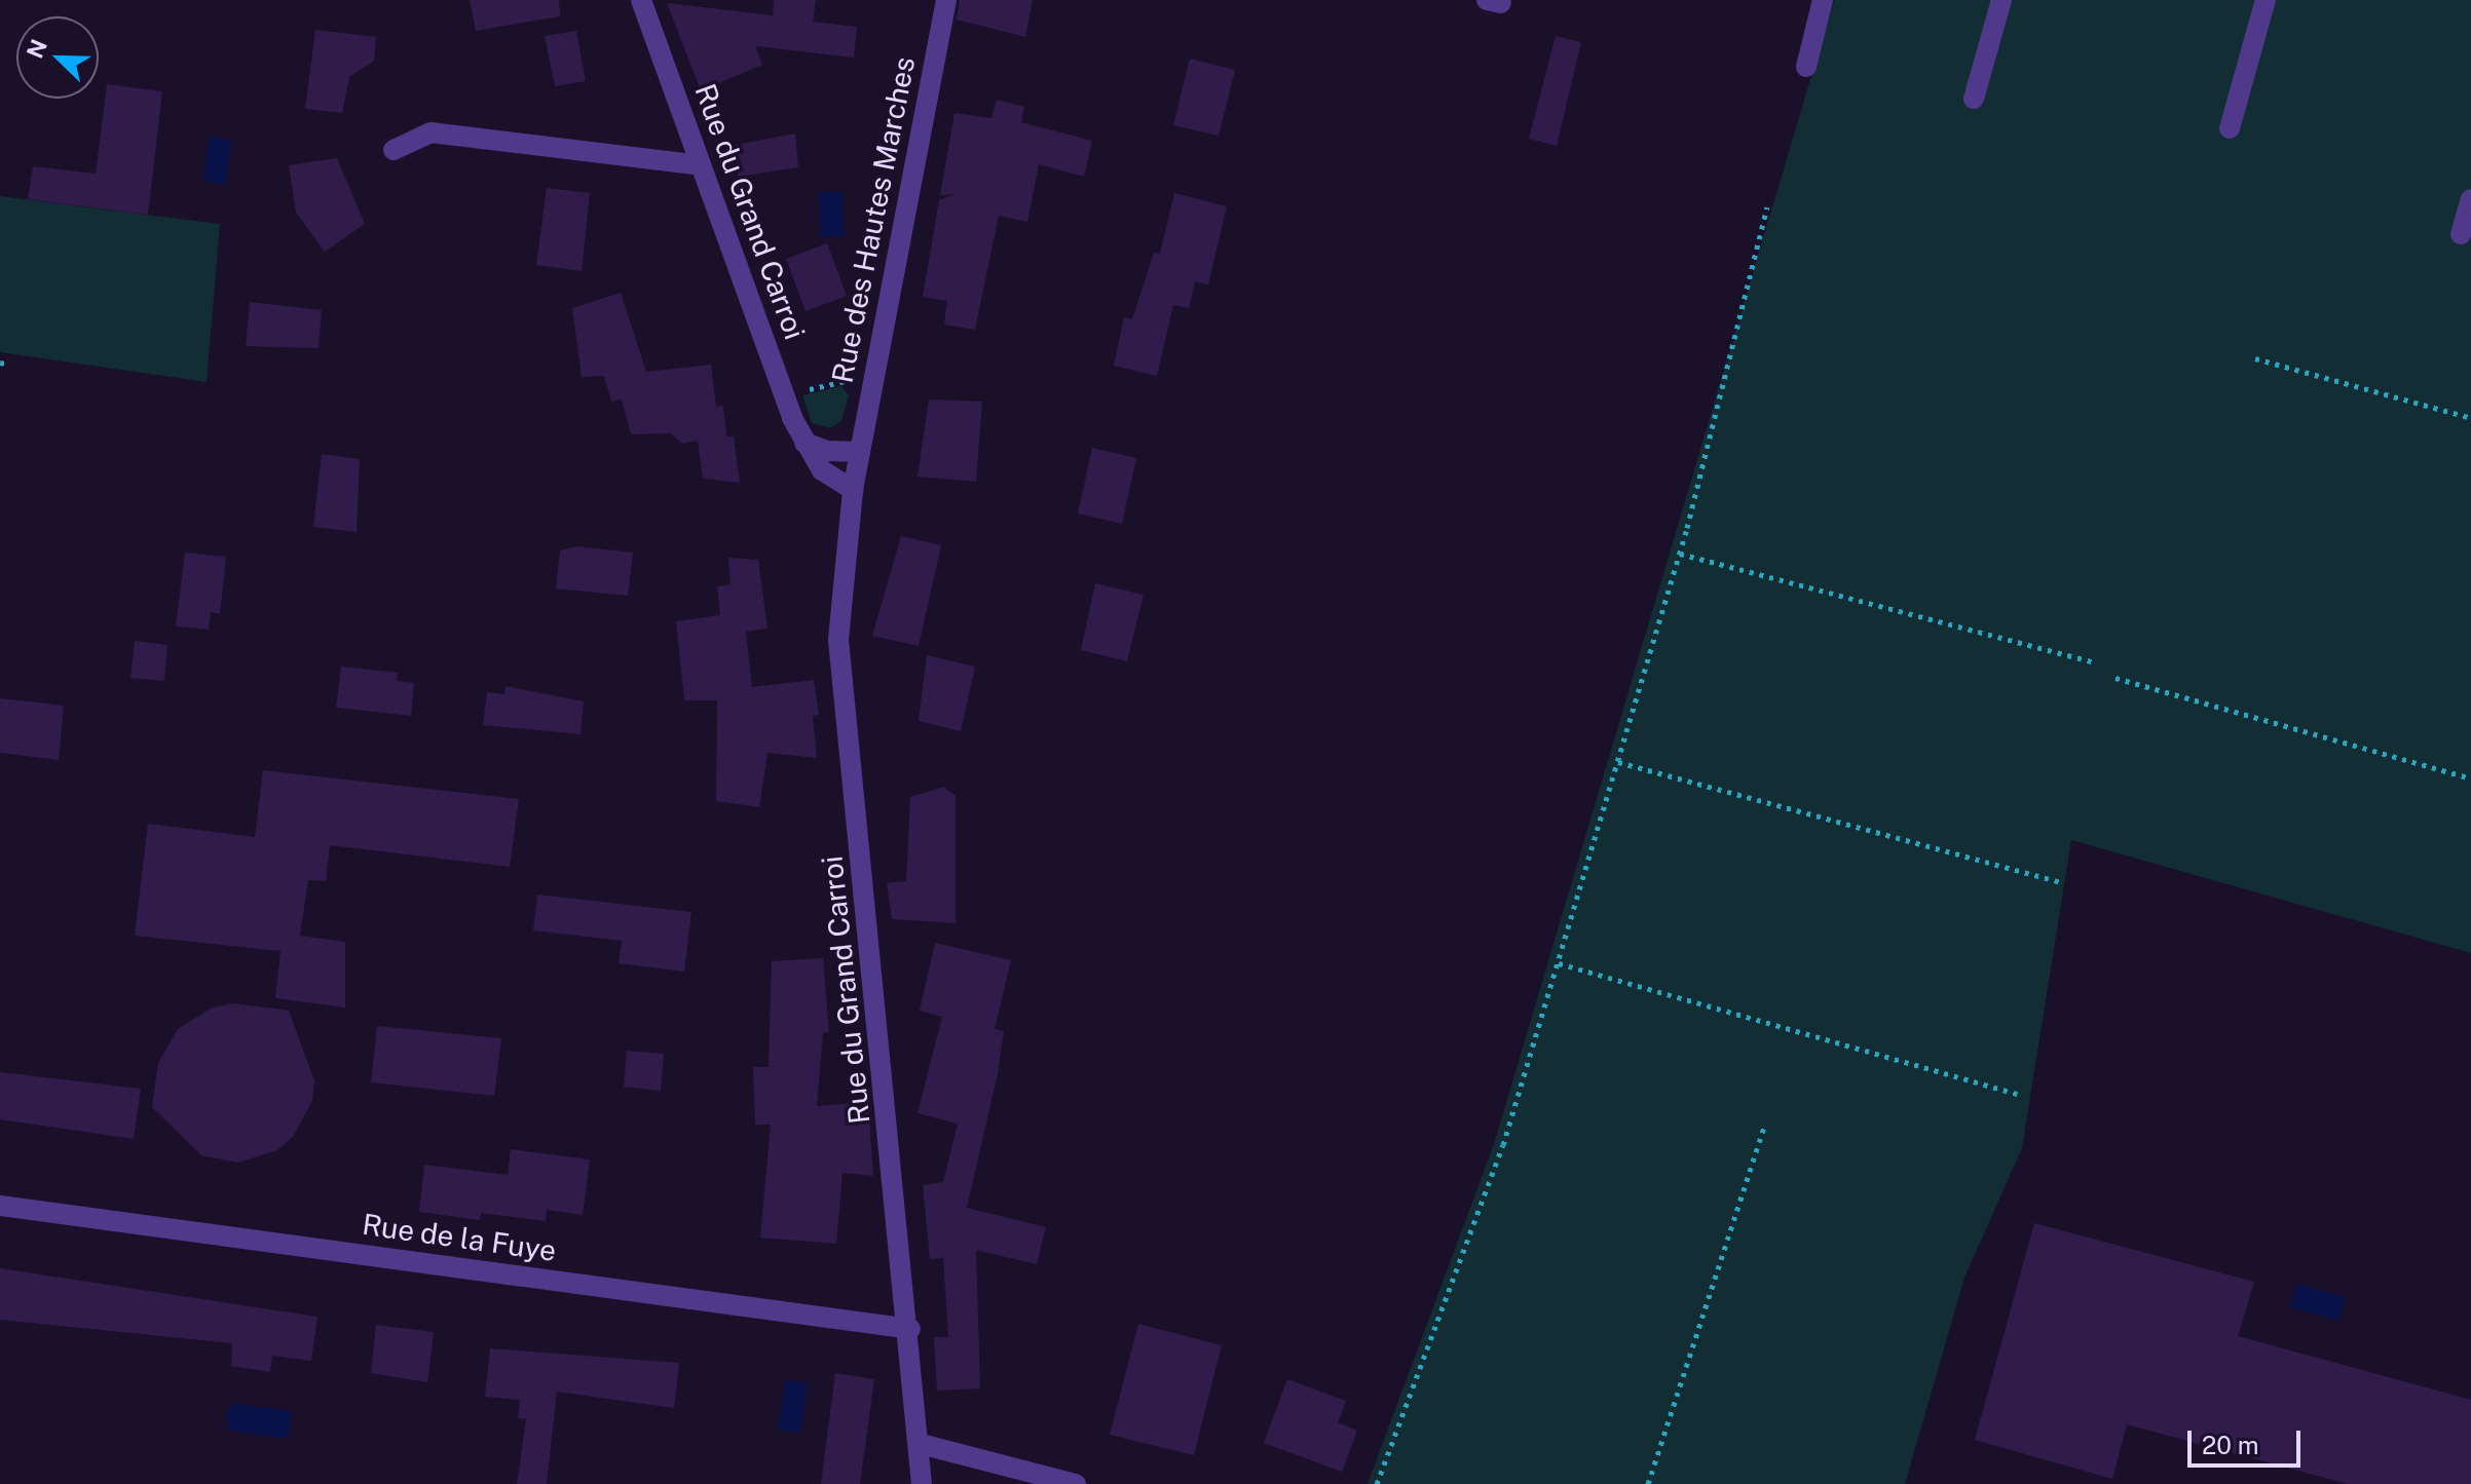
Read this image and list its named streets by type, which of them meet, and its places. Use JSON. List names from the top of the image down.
{
  "streets": {
    "street": ["Rue du Grand Carroi", "Rue des Hautes Marches", "Rue de la Fuye"]
  },
  "crossings": [
    ["Rue du Grand Carroi", "Rue des Hautes Marches"],
    ["Rue du Grand Carroi", "Rue de la Fuye"]
  ],
  "scale_bar": "20 m",
  "north": "top left"
}
